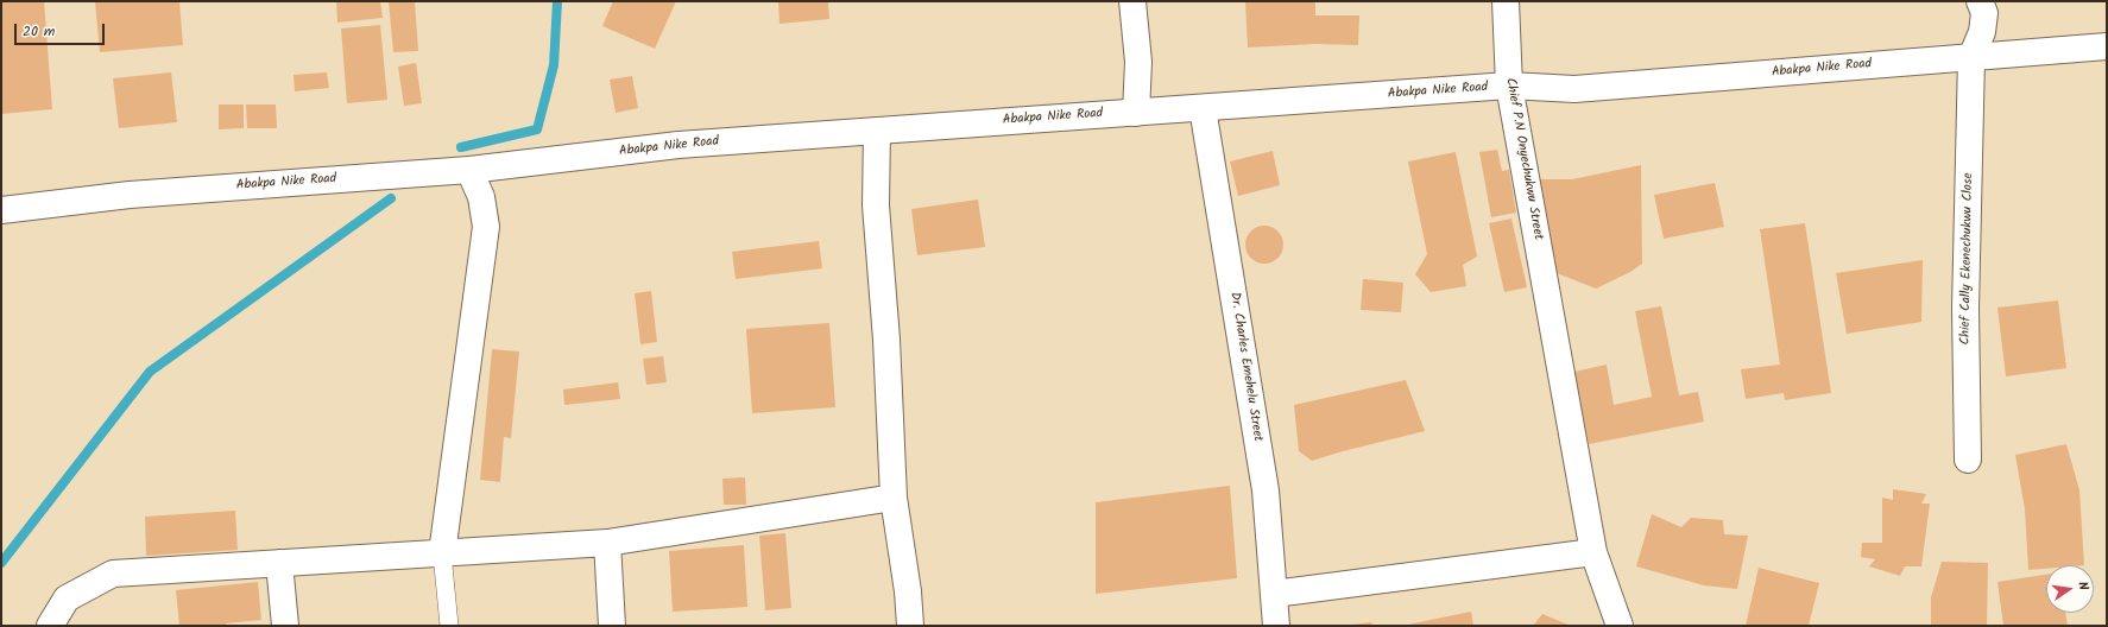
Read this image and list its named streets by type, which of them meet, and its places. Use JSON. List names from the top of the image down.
{
  "streets": {
    "street": [
      "Abakpa Nike Road",
      "Chief P.N Onyechukwu Street",
      "Chief Cally Ekenechukwu Close",
      "Dr. Charles Emehelu Street"
    ]
  },
  "crossings": [
    ["Abakpa Nike Road", "Chief P.N Onyechukwu Street"],
    ["Abakpa Nike Road", "Chief Cally Ekenechukwu Close"],
    ["Abakpa Nike Road", "Dr. Charles Emehelu Street"]
  ],
  "scale_bar": "20 m",
  "north": "right"
}
